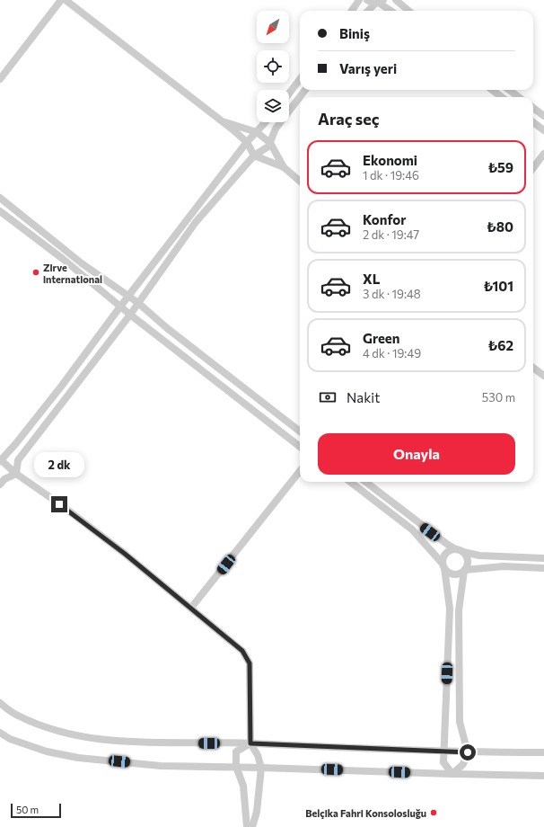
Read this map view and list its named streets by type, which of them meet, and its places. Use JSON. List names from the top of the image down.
{
  "places": ["Zirve international", "Belçika Fahri Konsolosluğu"],
  "scale_bar": "50 m",
  "north": "bottom left",
  "page": {
    "banner": ["Biniş", "Varış yeri"],
    "heading": "Araç seç",
    "list": [
      {
        "name": "Ekonomi",
        "note": "1 dk · 19:46",
        "value": "₺59"
      },
      {
        "name": "Konfor",
        "note": "2 dk · 19:47",
        "value": "₺80"
      },
      {
        "name": "XL",
        "note": "3 dk · 19:48",
        "value": "₺101"
      },
      {
        "name": "Green",
        "note": "4 dk · 19:49",
        "value": "₺62"
      }
    ],
    "pay": ["Nakit", "530 m"],
    "buttons": "Onayla",
    "bubble": "2 dk",
    "scale": "50 m"
  }
}
